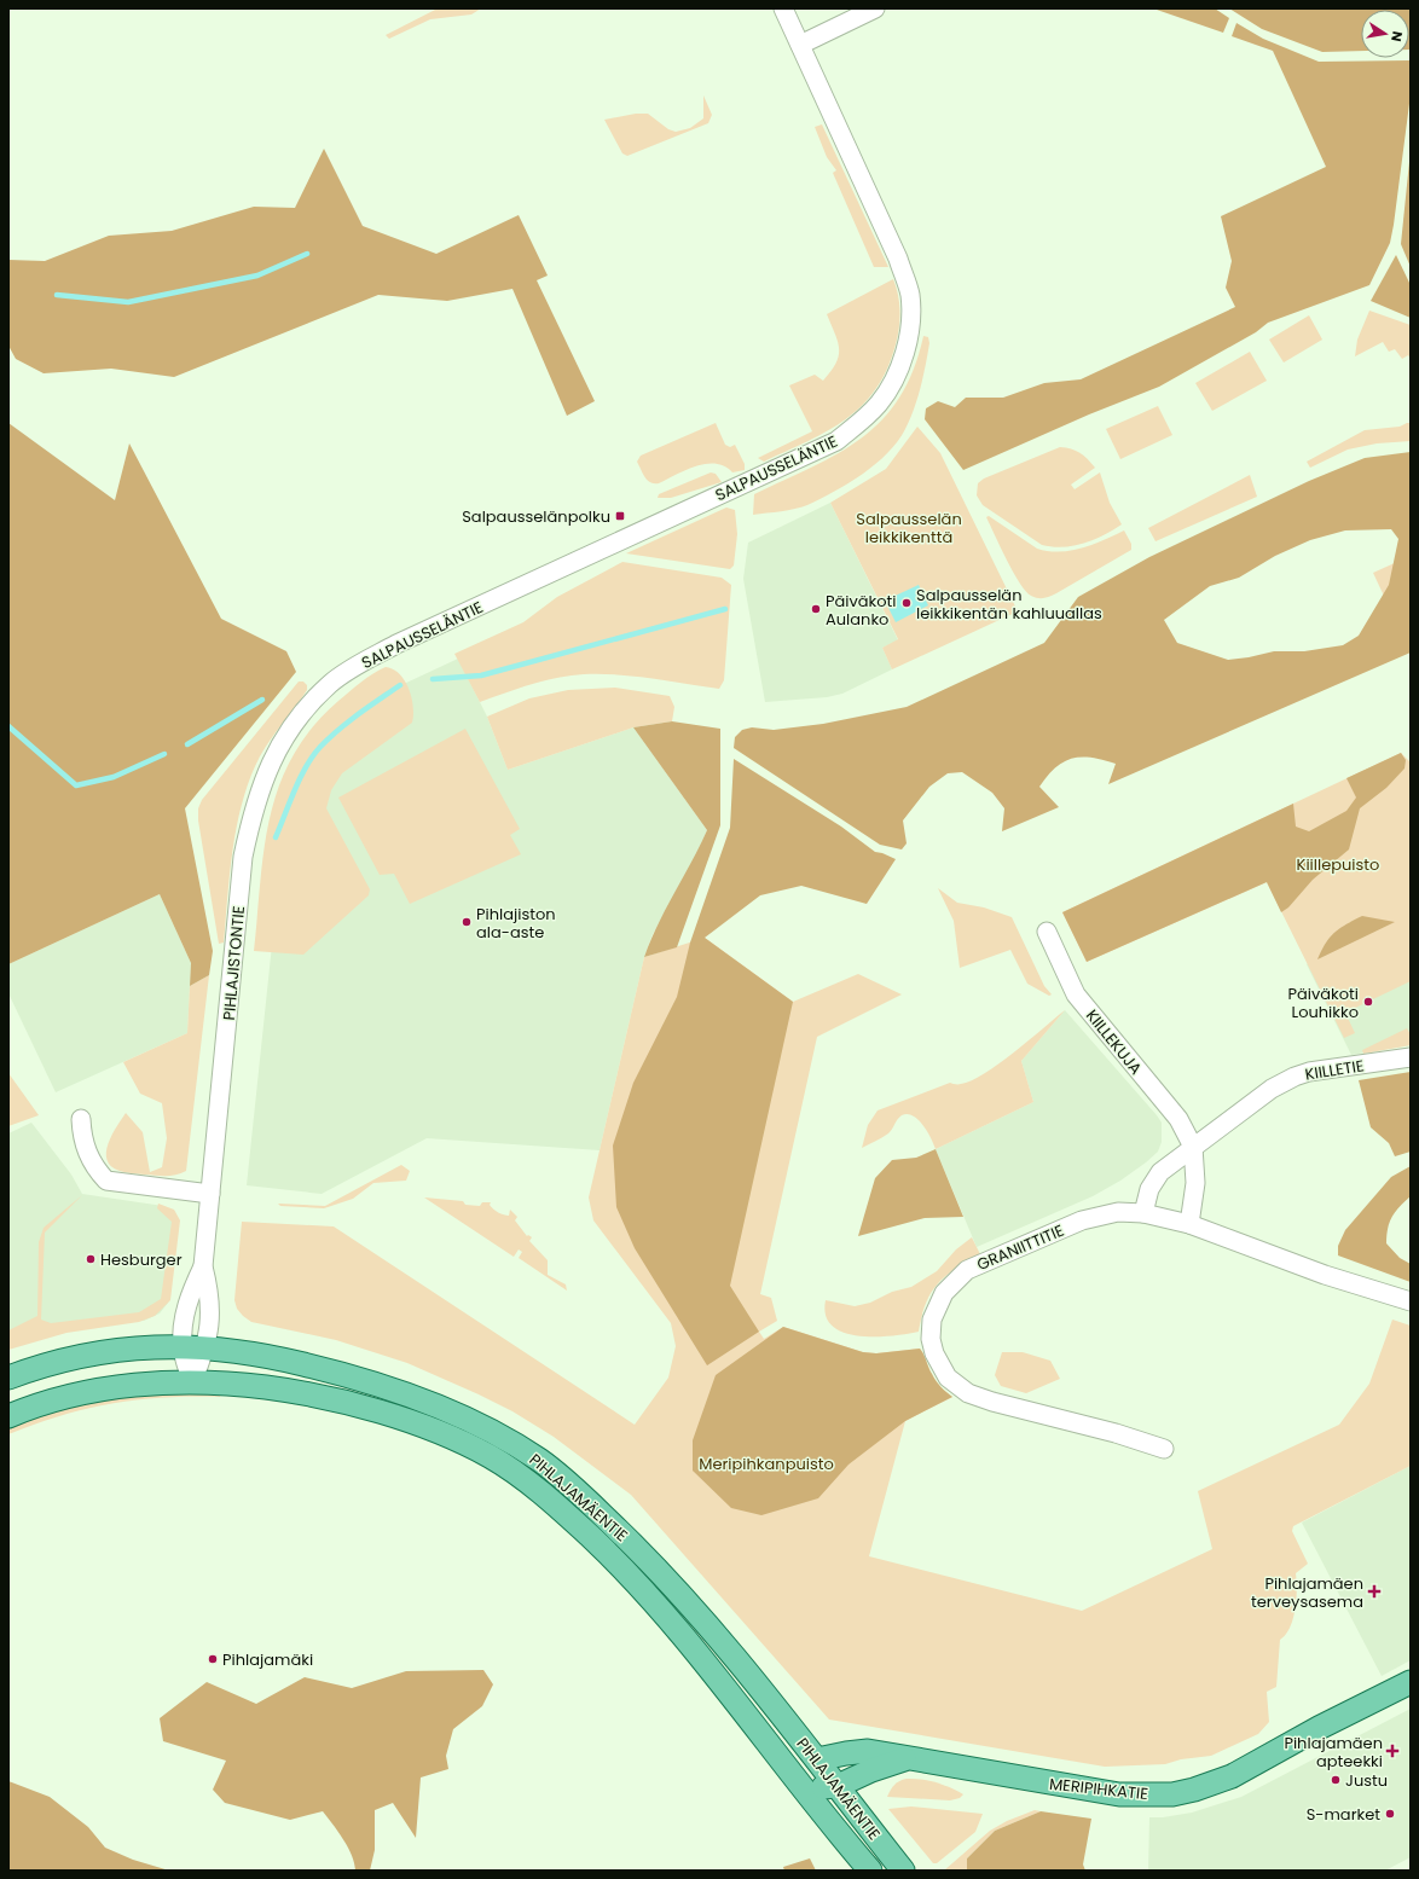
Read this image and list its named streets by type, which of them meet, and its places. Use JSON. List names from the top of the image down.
{
  "streets": {
    "main road": ["PIHLAJAMÄENTIE", "MERIPIHKATIE"],
    "street": [
      "SALPAUSSELÄNTIE",
      "PIHLAJISTONTIE",
      "KIILLEKUJA",
      "KIILLETIE",
      "GRANIITTITIE"
    ]
  },
  "crossings": [
    ["SALPAUSSELÄNTIE", "PIHLAJISTONTIE"],
    ["PIHLAJISTONTIE", "PIHLAJAMÄENTIE"],
    ["KIILLEKUJA", "KIILLETIE"],
    ["KIILLETIE", "GRANIITTITIE"],
    ["PIHLAJAMÄENTIE", "MERIPIHKATIE"]
  ],
  "parks": ["Salpausselän leikkikenttä", "Kiillepuisto", "Meripihkanpuisto"],
  "places": {
    "transit": ["Salpausselänpolku"],
    "other": [
      "Salpausselän leikkikentän kahluuallas",
      "Päiväkoti Aulanko",
      "Pihlajiston ala-aste",
      "Päiväkoti Louhikko",
      "Hesburger",
      "Pihlajamäki",
      "Justu",
      "S-market"
    ],
    "health": ["Pihlajamäen terveysasema", "Pihlajamäen apteekki"]
  },
  "north": "right"
}
